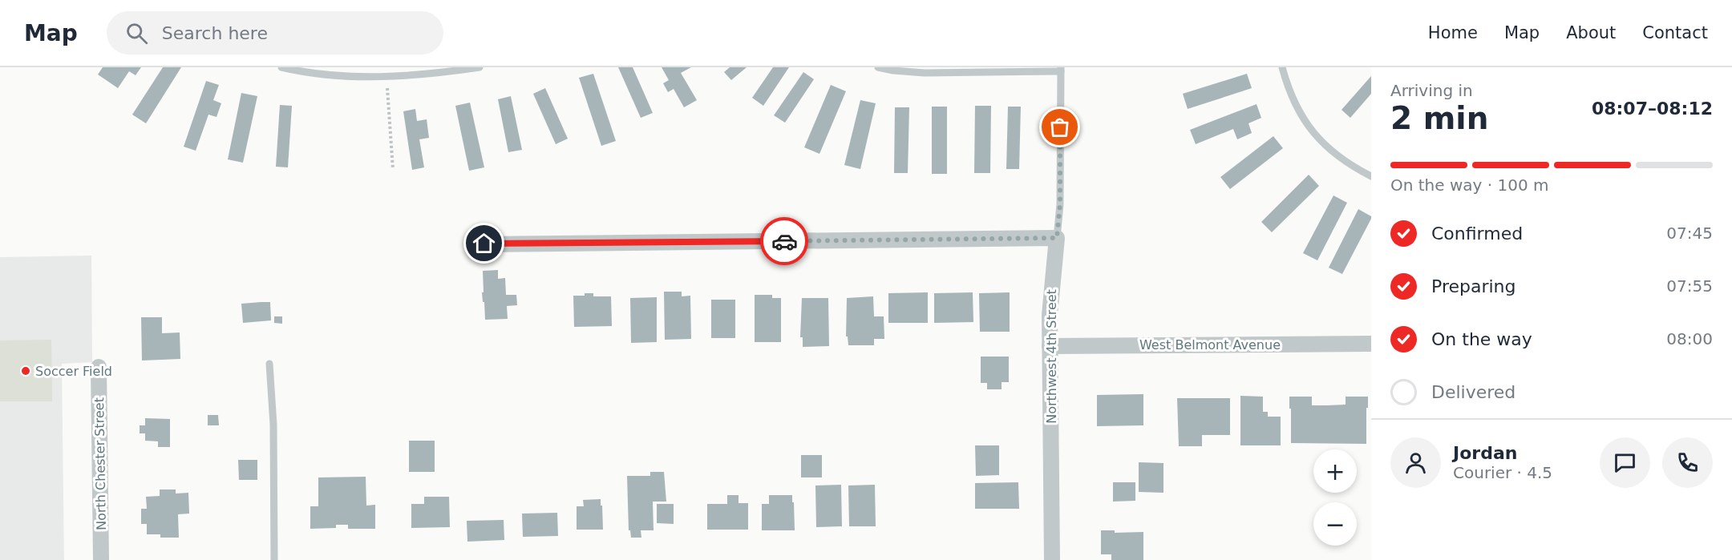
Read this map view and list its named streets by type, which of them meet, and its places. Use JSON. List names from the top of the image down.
{
  "streets": {
    "street": ["West Belmont Avenue", "Northwest 4th Street", "North Chester Street"]
  },
  "crossings": [
    ["West Belmont Avenue", "Northwest 4th Street"]
  ],
  "places": ["Soccer Field"],
  "page": {
    "header": "Map",
    "search": "Search here",
    "nav": [
      "Home",
      "Map",
      "About",
      "Contact"
    ],
    "heading": ["2 min", "Arriving in", "08:07–08:12"],
    "panel": ["Jordan", "Courier · 4.5"],
    "bar": "On the way · 100 m",
    "list": [
      ["Confirmed", "07:45"],
      ["Preparing", "07:55"],
      ["On the way", "08:00"],
      "Delivered"
    ],
    "map_buttons": ["+", "−"]
  }
}
